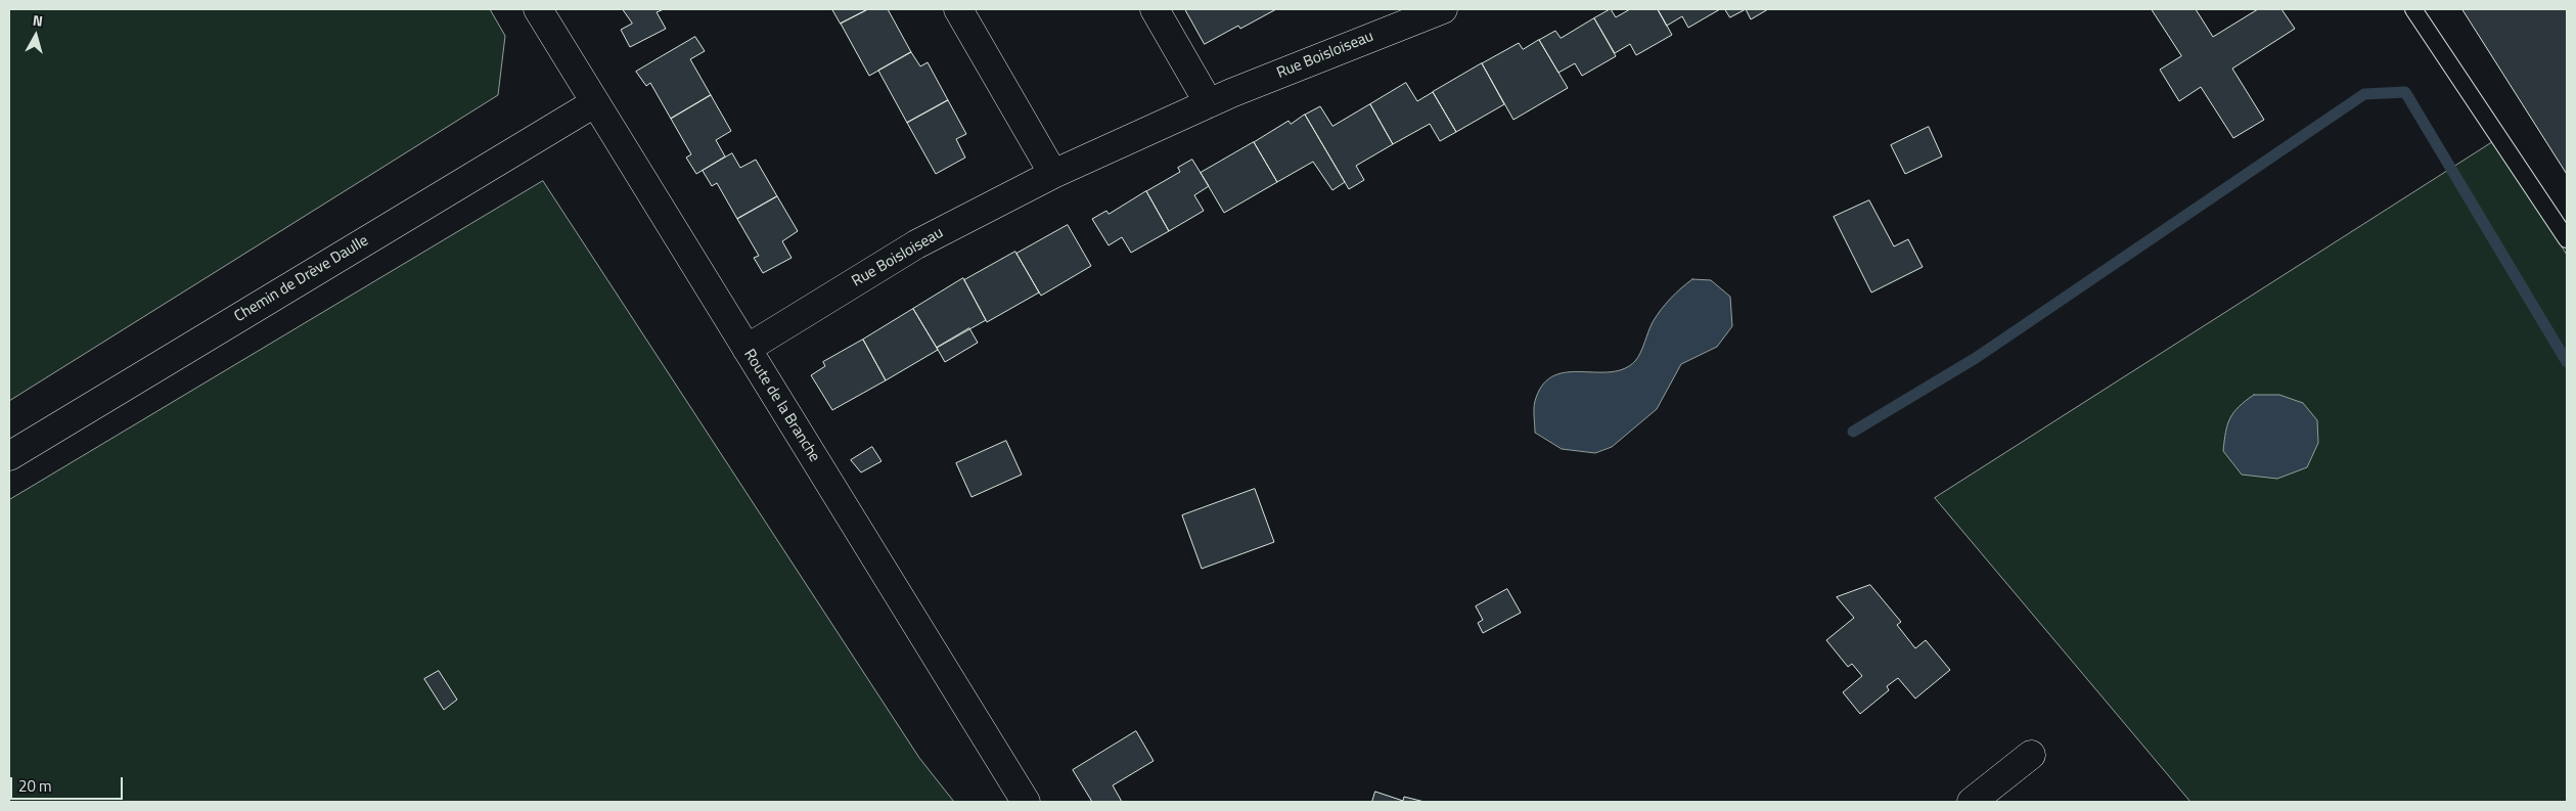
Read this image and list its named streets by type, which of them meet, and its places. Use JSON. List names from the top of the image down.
{
  "streets": {
    "street": ["Rue Boisloiseau", "Chemin de Drève Daulle", "Route de la Branche"]
  },
  "crossings": [
    ["Rue Boisloiseau", "Route de la Branche"],
    ["Chemin de Drève Daulle", "Route de la Branche"]
  ],
  "scale_bar": "20 m",
  "north": "top"
}
